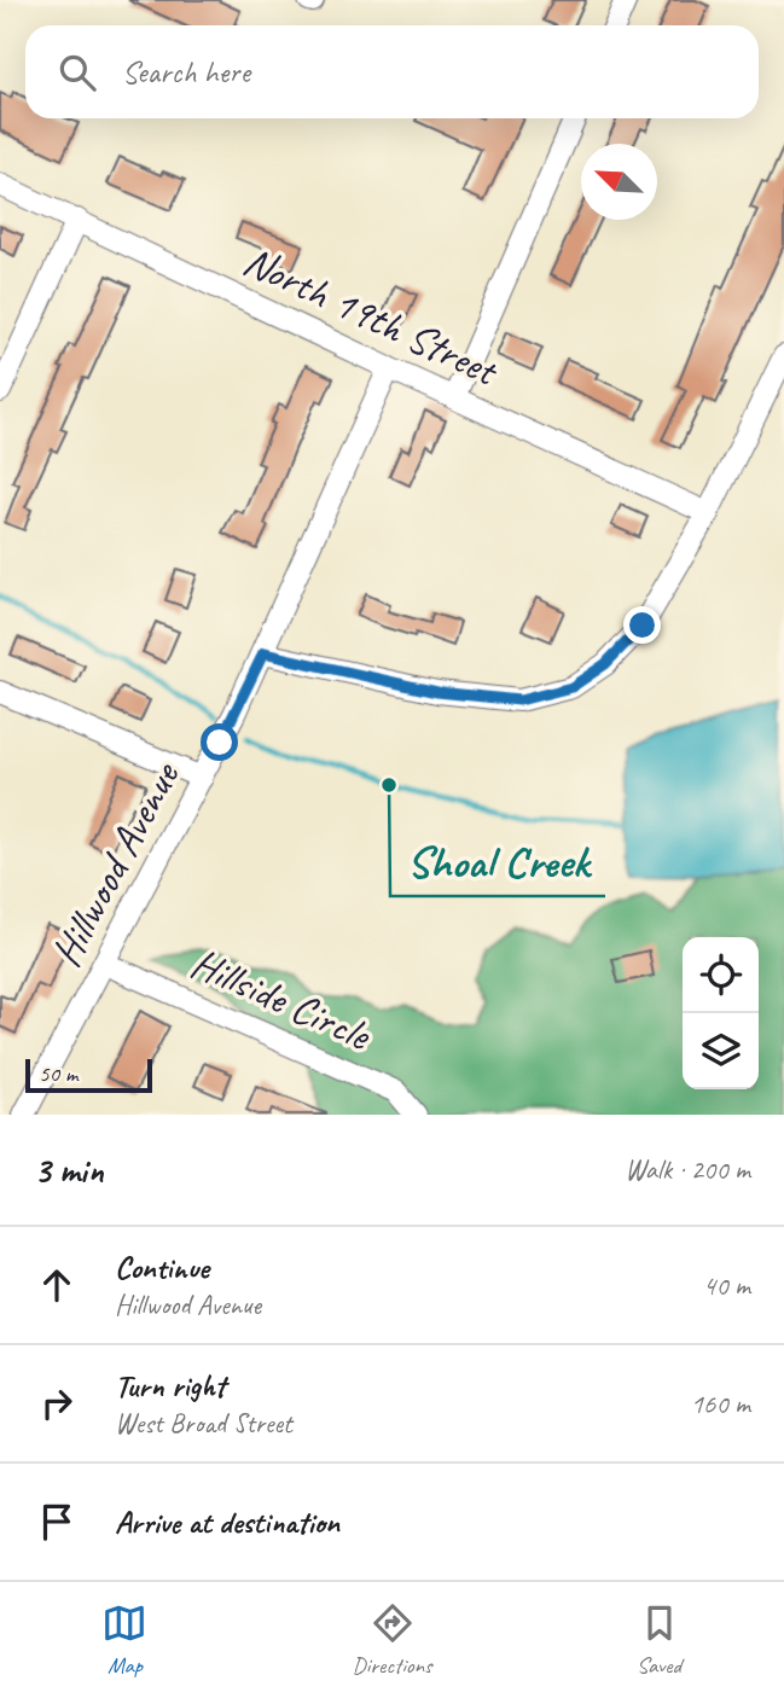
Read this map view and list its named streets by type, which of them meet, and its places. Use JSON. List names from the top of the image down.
{
  "streets": {
    "street": ["North 19th Street", "Hillwood Avenue", "Hillside Circle"]
  },
  "crossings": [
    ["North 19th Street", "Hillwood Avenue"],
    ["Hillwood Avenue", "Hillside Circle"]
  ],
  "places": ["Shoal Creek"],
  "scale_bar": "50 m",
  "north": "top left",
  "page": {
    "search": "Search here",
    "scale": "50 m",
    "heading": ["3 min", "Walk · 200 m"],
    "list": [
      ["Continue", "Hillwood Avenue", "40 m"],
      ["Turn right", "West Broad Street", "160 m"],
      "Arrive at destination"
    ],
    "nav": ["Map", "Directions", "Saved"]
  }
}
